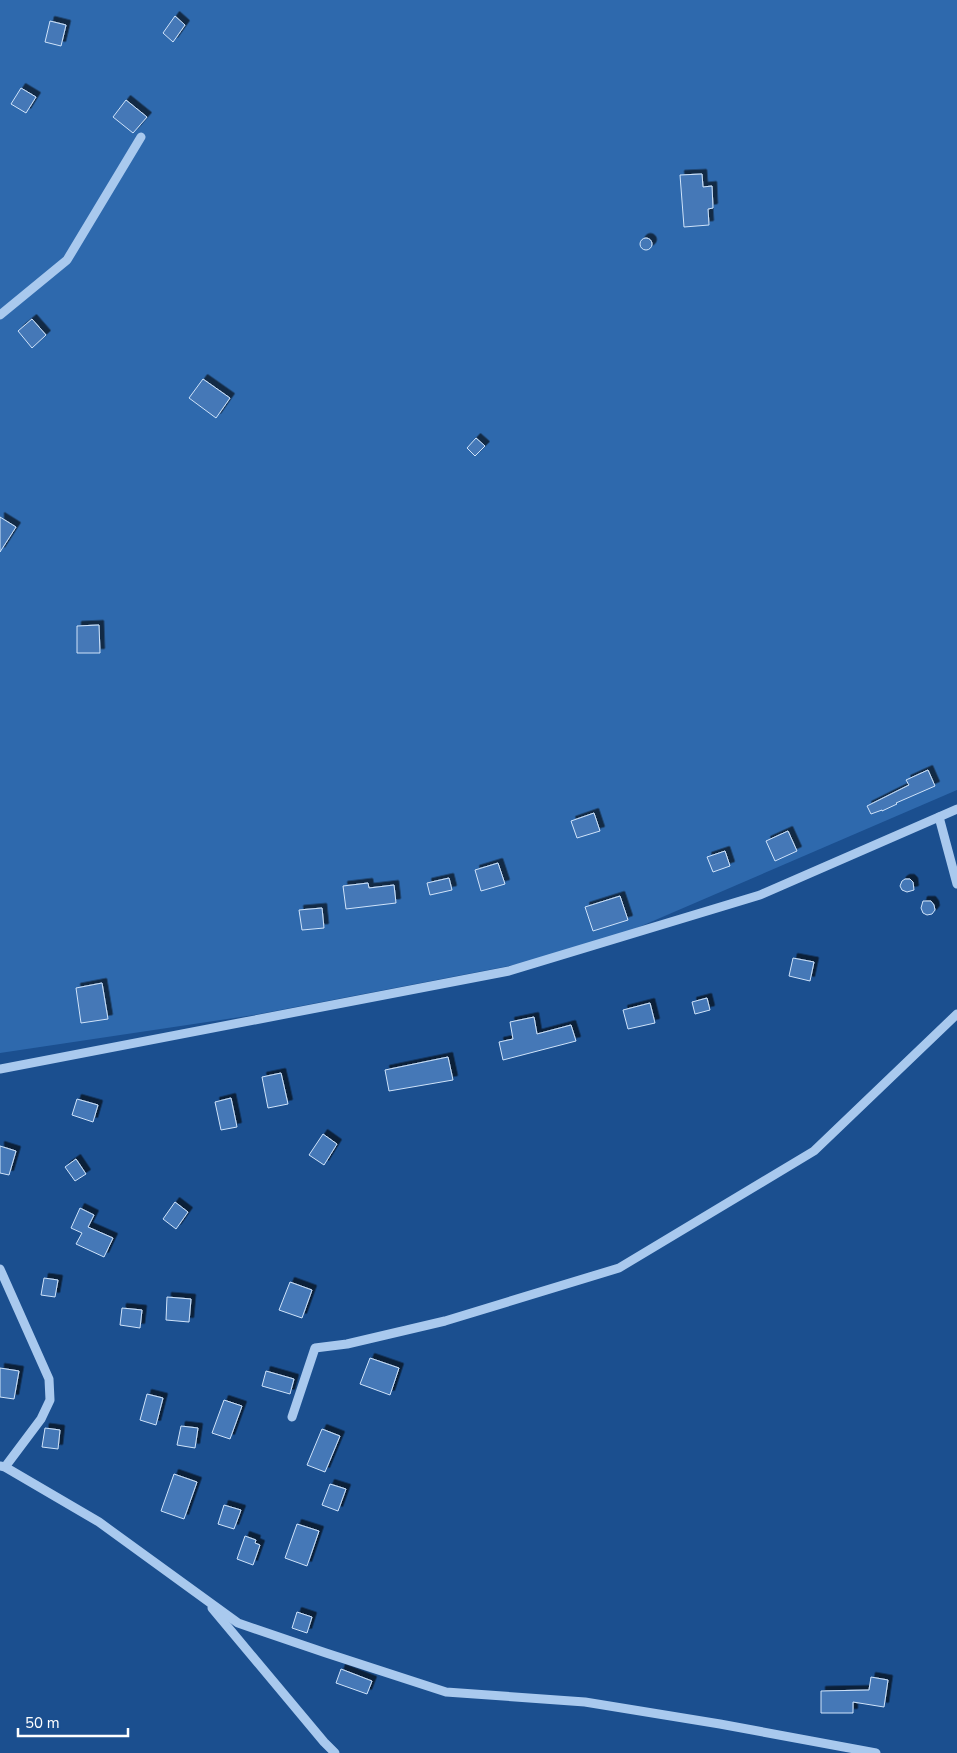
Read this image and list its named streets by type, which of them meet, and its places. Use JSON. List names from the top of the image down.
{
  "scale_bar": "50 m"
}
